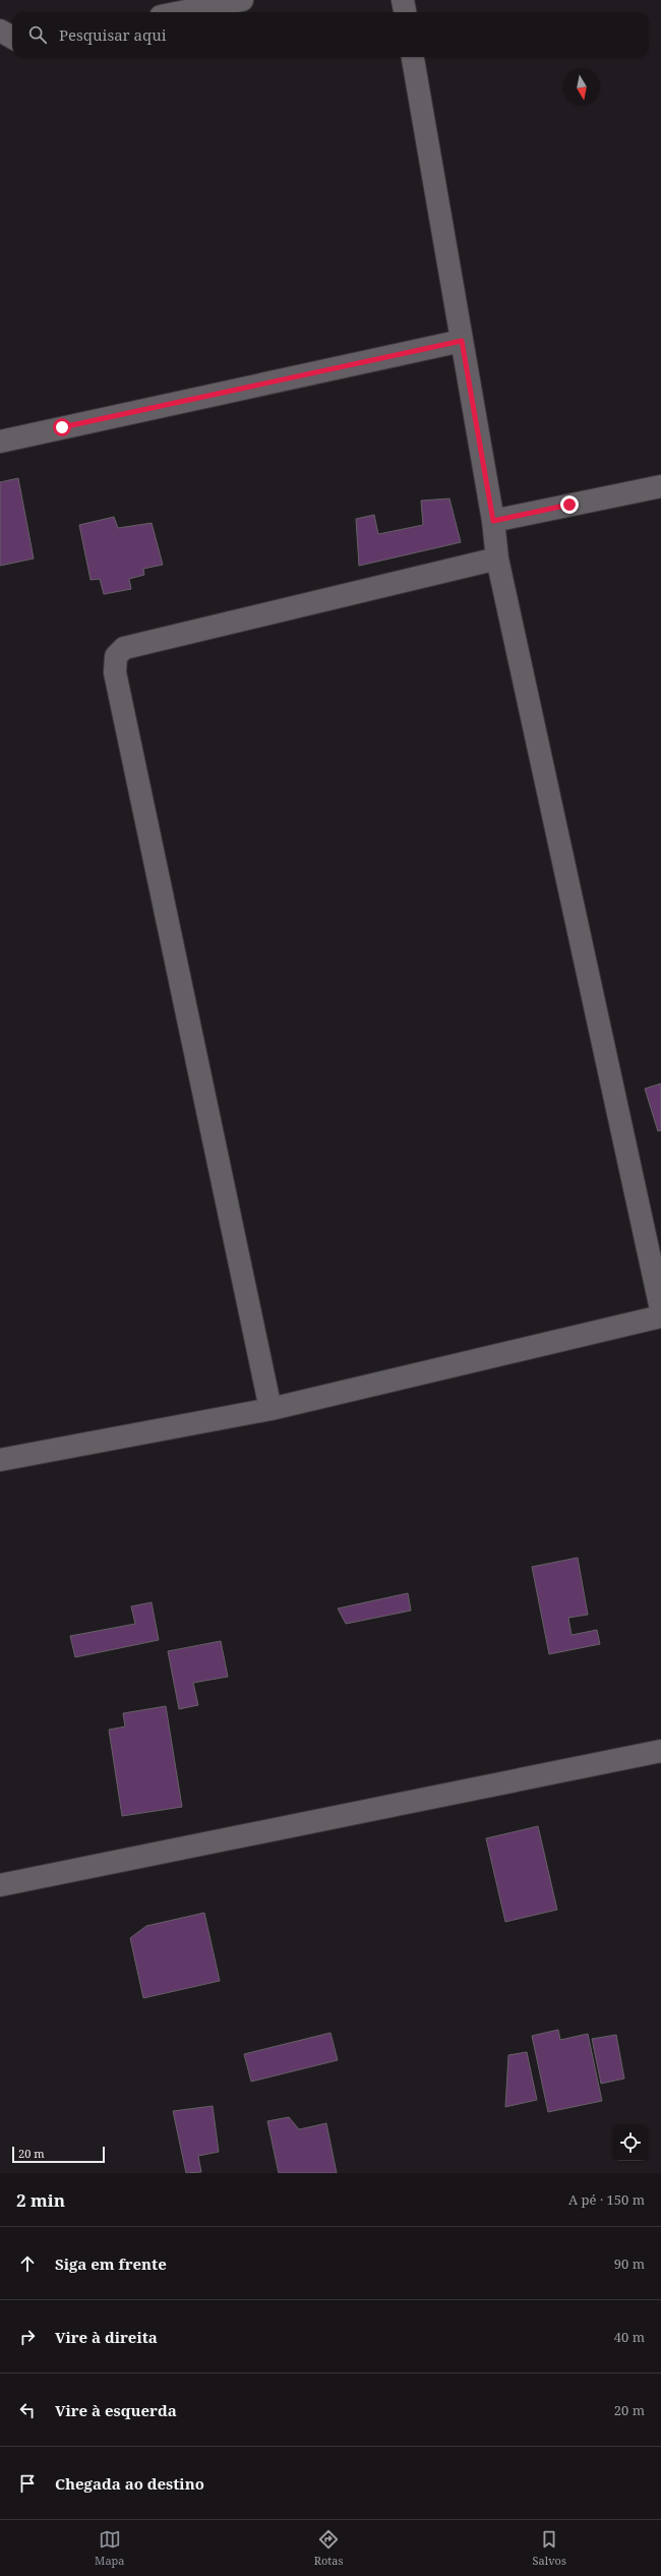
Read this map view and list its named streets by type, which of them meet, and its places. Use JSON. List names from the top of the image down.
{
  "scale_bar": "20 m",
  "north": "bottom",
  "page": {
    "search": "Pesquisar aqui",
    "scale": "20 m",
    "heading": ["2 min", "A pé · 150 m"],
    "list": [
      ["Siga em frente", "90 m"],
      ["Vire à direita", "40 m"],
      ["Vire à esquerda", "20 m"],
      "Chegada ao destino"
    ],
    "nav": ["Mapa", "Rotas", "Salvos"]
  }
}
